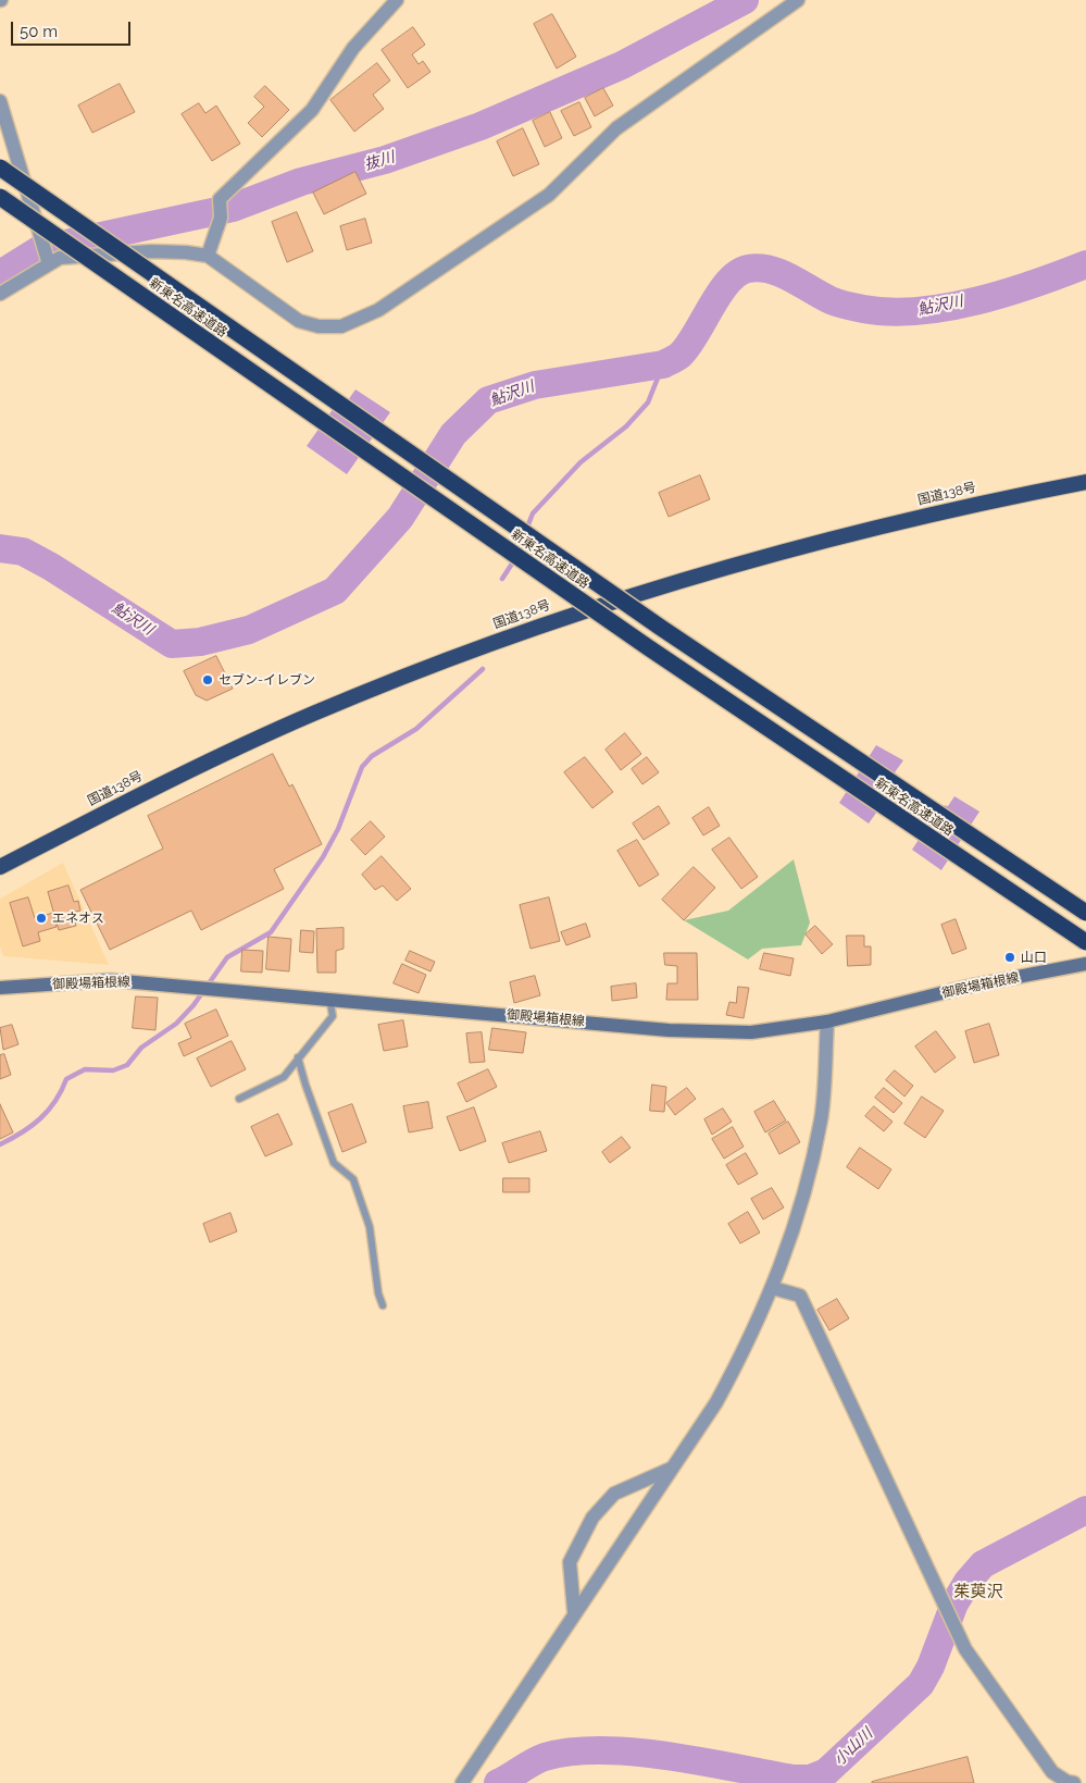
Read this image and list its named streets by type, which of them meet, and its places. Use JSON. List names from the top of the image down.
{
  "streets": {
    "highway": ["新東名高速道路", "国道138号"],
    "main road": ["御殿場箱根線"]
  },
  "districts": ["茱萸沢"],
  "water": ["抜川", "鮎沢川", "小山川"],
  "places": ["セブン-イレブン", "エネオス", "山口"],
  "scale_bar": "50 m"
}
